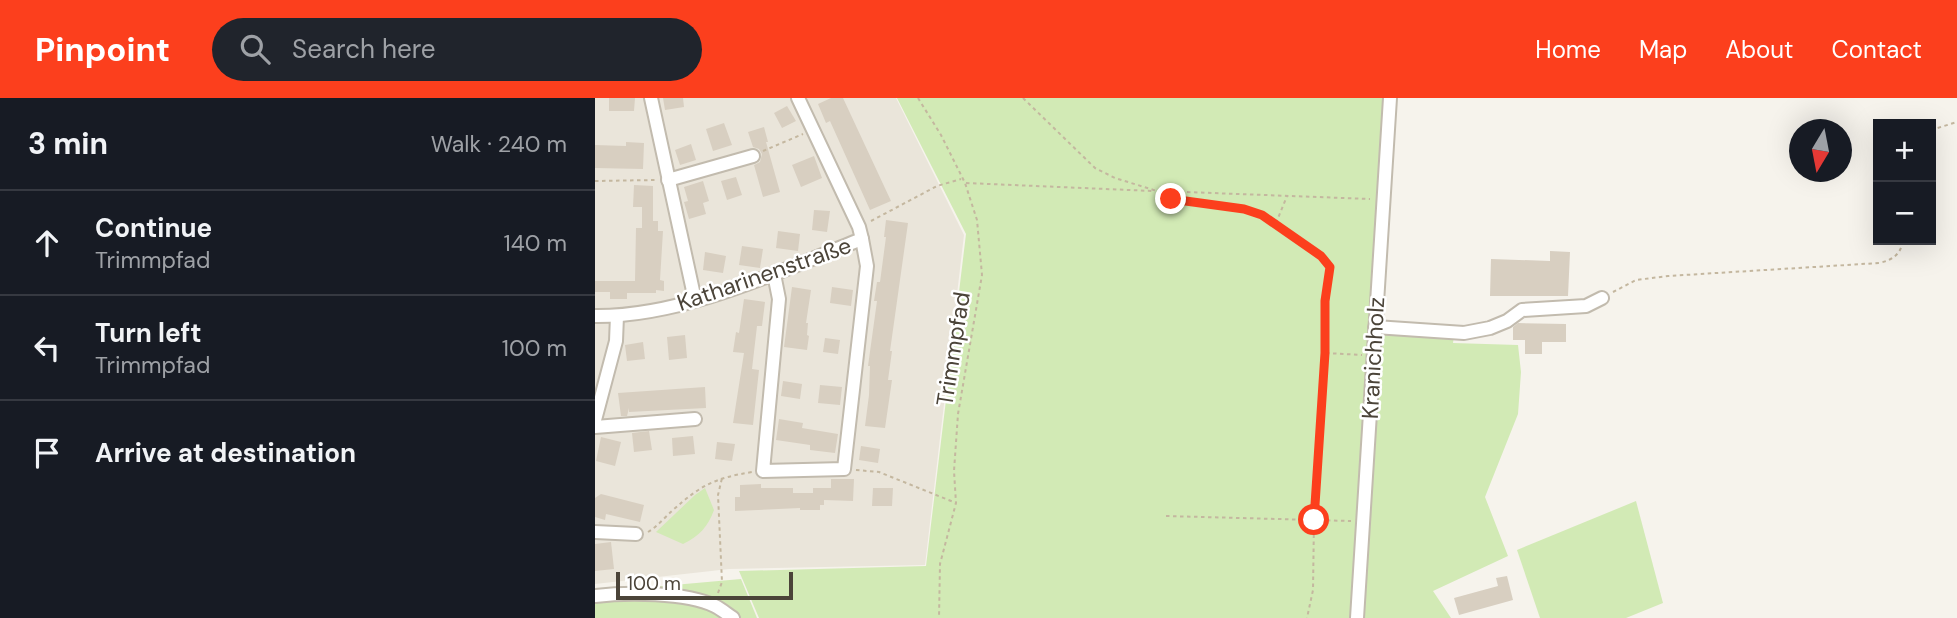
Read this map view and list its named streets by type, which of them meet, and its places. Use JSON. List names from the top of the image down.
{
  "streets": {
    "street": ["Katharinenstraße", "Kranichholz"],
    "path": ["Trimmpfad"]
  },
  "scale_bar": "100 m",
  "north": "bottom",
  "page": {
    "header": "Pinpoint",
    "search": "Search here",
    "nav": [
      "Home",
      "Map",
      "About",
      "Contact"
    ],
    "heading": ["3 min", "Walk · 240 m"],
    "map_buttons": ["+", "−"],
    "list": [
      ["Continue", "Trimmpfad", "140 m"],
      ["Turn left", "Trimmpfad", "100 m"],
      "Arrive at destination"
    ],
    "scale": "100 m"
  }
}
